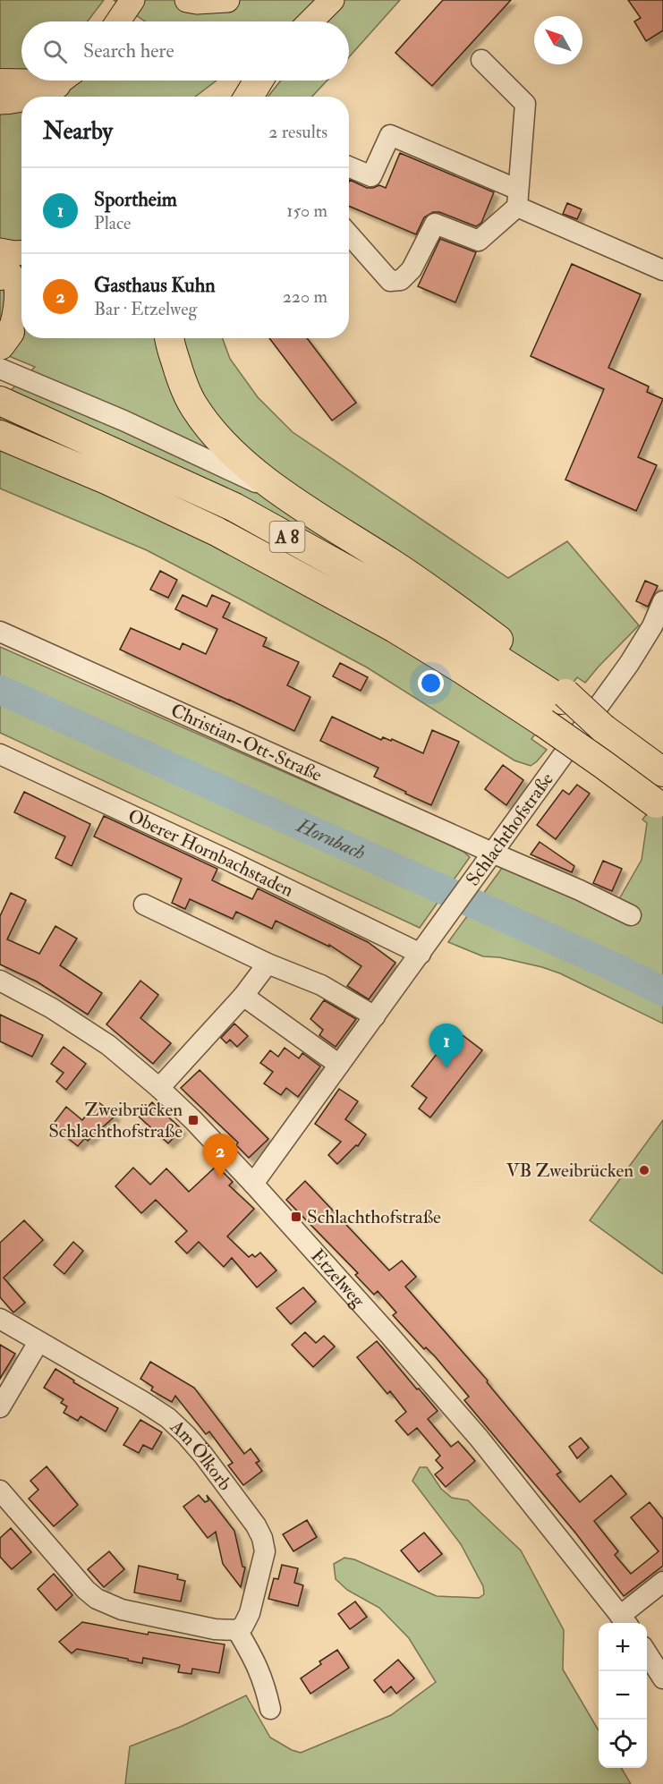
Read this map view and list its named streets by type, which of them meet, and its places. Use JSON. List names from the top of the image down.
{
  "streets": {
    "highway": ["A 8"],
    "street": [
      "Christian-Ott-Straße",
      "Schlachthofstraße",
      "Oberer Hornbachstaden",
      "Etzelweg",
      "Am Ölkorb"
    ]
  },
  "crossings": [
    ["Christian-Ott-Straße", "Schlachthofstraße"],
    ["Schlachthofstraße", "Oberer Hornbachstaden"],
    ["Schlachthofstraße", "Etzelweg"]
  ],
  "water": ["Hornbach"],
  "places": {
    "transit": ["Zweibrücken Schlachthofstraße", "Schlachthofstraße"],
    "other": ["VB Zweibrücken"]
  },
  "north": "top left",
  "page": {
    "search": "Search here",
    "heading": ["Nearby", "2 results"],
    "list": [
      {
        "mark": "1",
        "name": "Sportheim",
        "note": "Place",
        "value": "150 m"
      },
      {
        "mark": "2",
        "name": "Gasthaus Kuhn",
        "note": "Bar · Etzelweg",
        "value": "220 m"
      }
    ],
    "pins": ["1", "2"],
    "map_buttons": ["+", "−"]
  }
}
